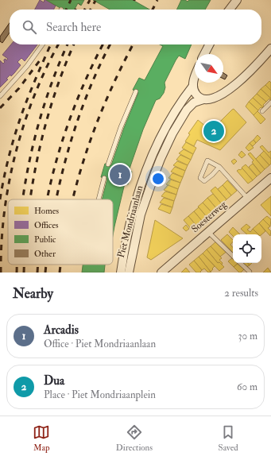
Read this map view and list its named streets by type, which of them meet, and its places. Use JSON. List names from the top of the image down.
{
  "streets": {
    "street": ["Soesterweg", "Piet Mondriaanlaan"]
  },
  "legend": [
    "Homes",
    "Offices",
    "Public",
    "Other"
  ],
  "north": "bottom right",
  "page": {
    "search": "Search here",
    "pins": ["2", "1"],
    "heading": ["Nearby", "2 results"],
    "list": [
      {
        "mark": "1",
        "name": "Arcadis",
        "note": "Office · Piet Mondriaanlaan",
        "value": "30 m"
      },
      {
        "mark": "2",
        "name": "Dua",
        "note": "Place · Piet Mondriaanplein",
        "value": "60 m"
      }
    ],
    "nav": ["Map", "Directions", "Saved"]
  }
}
